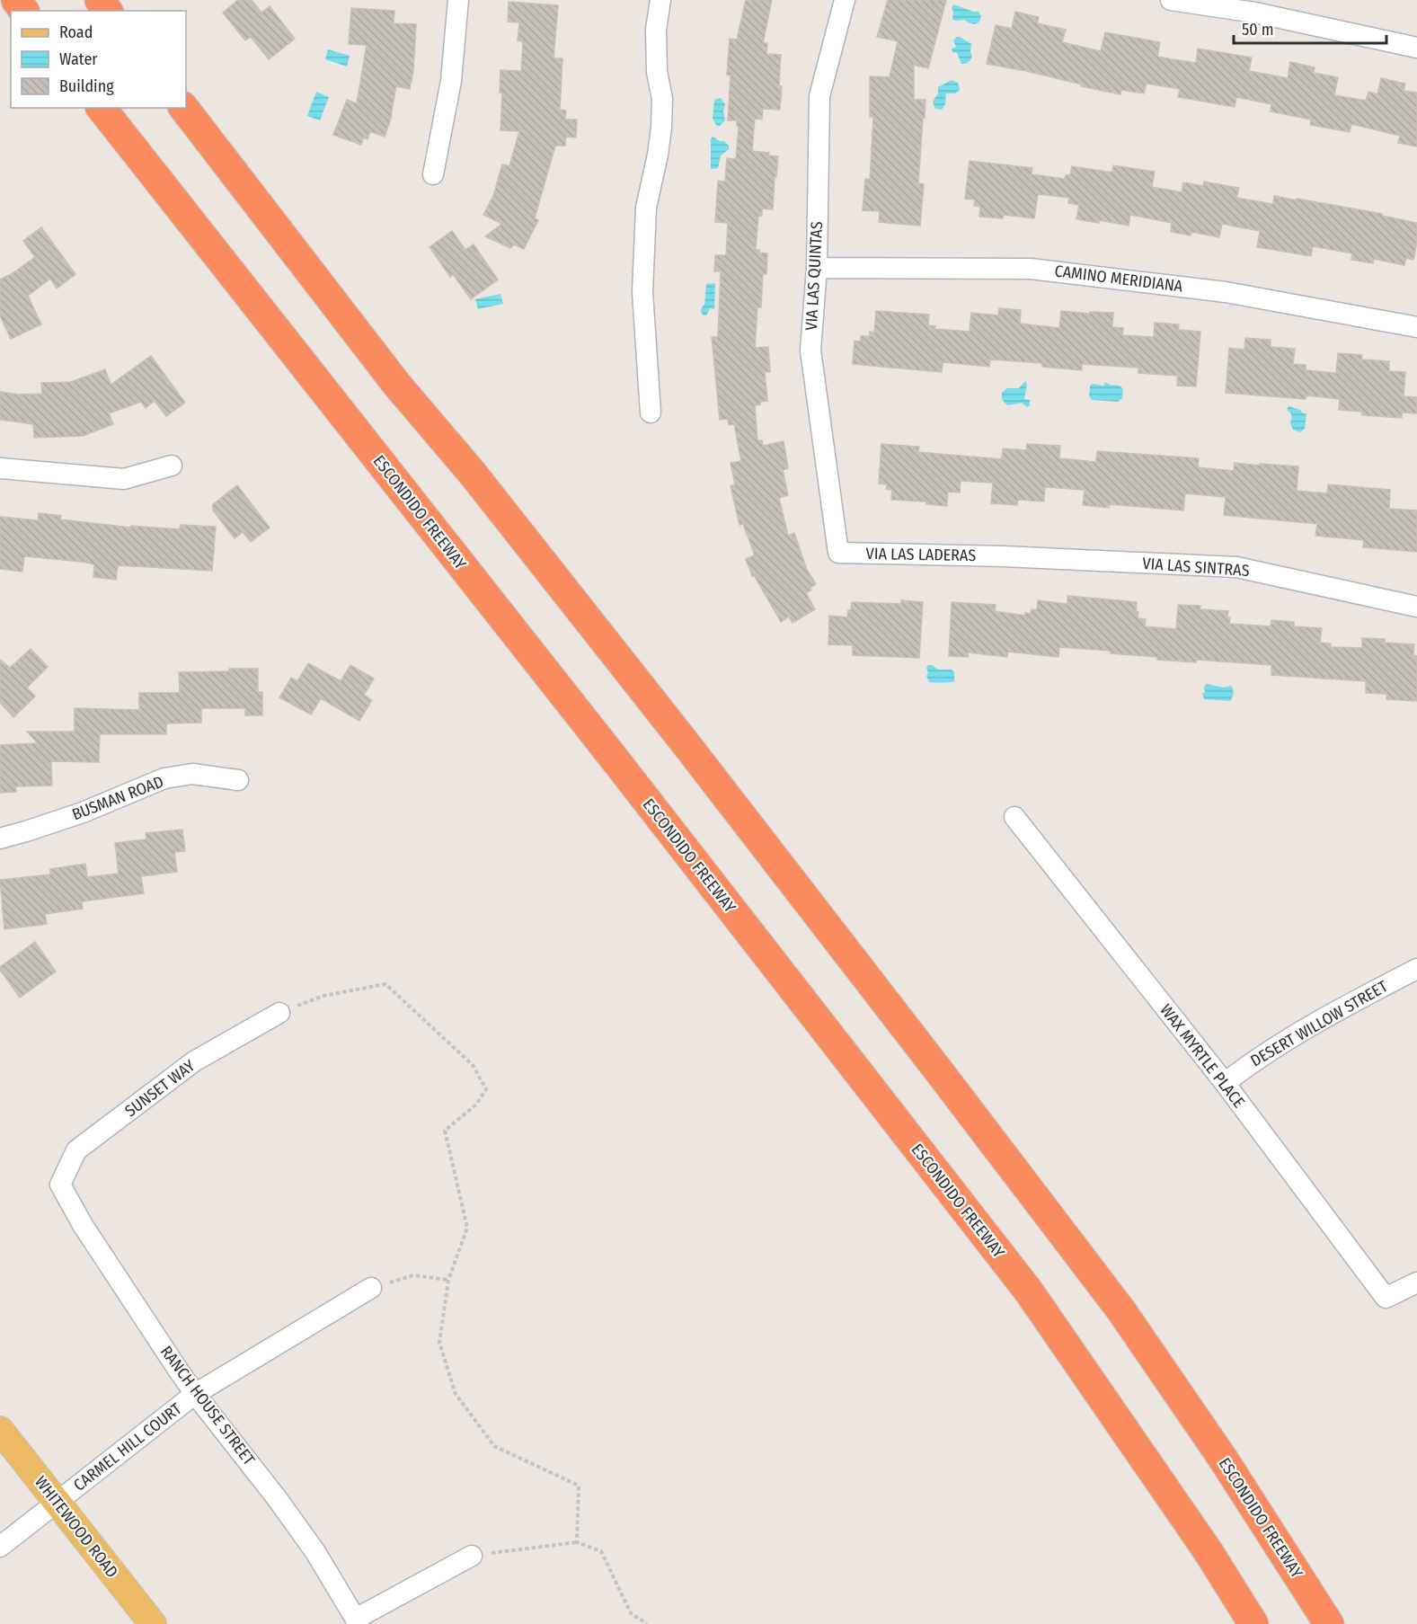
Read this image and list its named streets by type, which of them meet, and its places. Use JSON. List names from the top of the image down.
{
  "streets": {
    "highway": ["ESCONDIDO FREEWAY"],
    "main road": ["WHITEWOOD ROAD"],
    "street": [
      "VIA LAS QUINTAS",
      "CAMINO MERIDIANA",
      "VIA LAS LADERAS",
      "VIA LAS SINTRAS",
      "BUSMAN ROAD",
      "DESERT WILLOW STREET",
      "WAX MYRTLE PLACE",
      "SUNSET WAY",
      "RANCH HOUSE STREET",
      "CARMEL HILL COURT"
    ]
  },
  "crossings": [
    ["VIA LAS QUINTAS", "CAMINO MERIDIANA"],
    ["VIA LAS QUINTAS", "VIA LAS LADERAS"],
    ["VIA LAS LADERAS", "VIA LAS SINTRAS"],
    ["DESERT WILLOW STREET", "WAX MYRTLE PLACE"],
    ["SUNSET WAY", "RANCH HOUSE STREET"],
    ["RANCH HOUSE STREET", "CARMEL HILL COURT"],
    ["CARMEL HILL COURT", "WHITEWOOD ROAD"]
  ],
  "legend": ["Road", "Water", "Building"],
  "scale_bar": "50 m"
}
